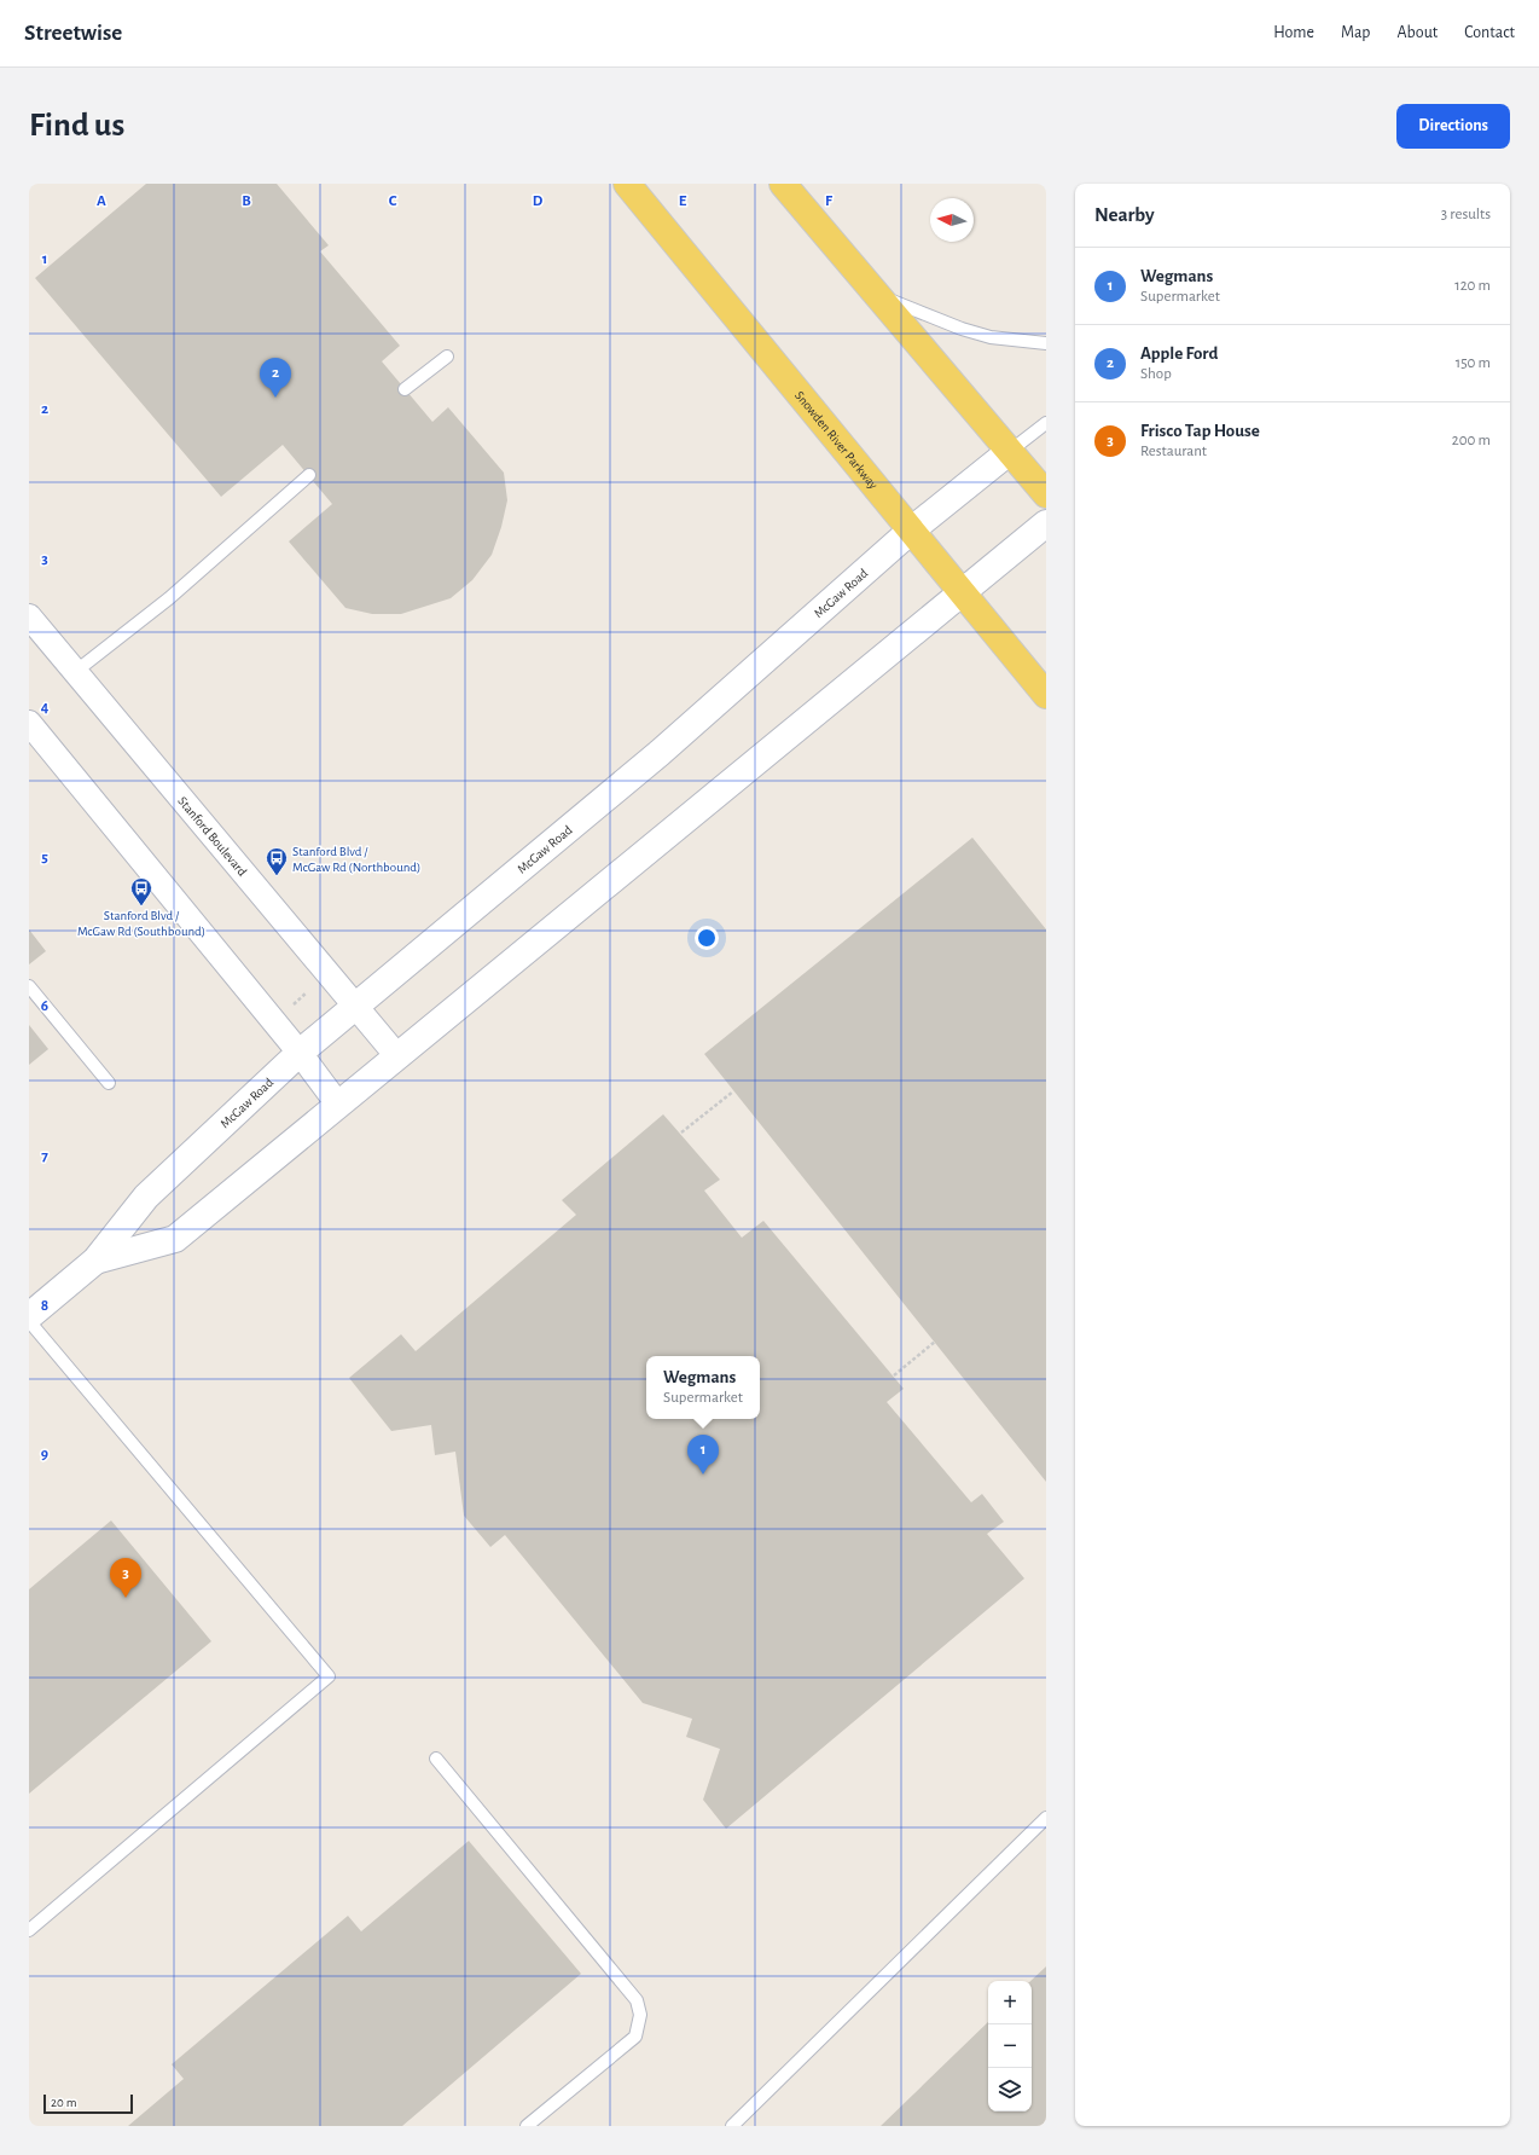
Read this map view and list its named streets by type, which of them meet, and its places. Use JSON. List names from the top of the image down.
{
  "streets": {
    "main road": ["Snowden River Parkway"],
    "street": ["McGaw Road", "Stanford Boulevard"]
  },
  "crossings": [
    ["Snowden River Parkway", "McGaw Road"],
    ["McGaw Road", "Stanford Boulevard"]
  ],
  "places": {
    "bus stop": ["Stanford Blvd / McGaw Rd (Northbound)", "Stanford Blvd / McGaw Rd (Southbound)"]
  },
  "scale_bar": "20 m",
  "north": "left",
  "page": {
    "header": "Streetwise",
    "nav": [
      "Home",
      "Map",
      "About",
      "Contact"
    ],
    "buttons": "Directions",
    "title": "Find us",
    "heading": ["Nearby", "3 results"],
    "list": [
      {
        "mark": "1",
        "name": "Wegmans",
        "note": "Supermarket",
        "value": "120 m"
      },
      {
        "mark": "2",
        "name": "Apple Ford",
        "note": "Shop",
        "value": "150 m"
      },
      {
        "mark": "3",
        "name": "Frisco Tap House",
        "note": "Restaurant",
        "value": "200 m"
      }
    ],
    "pins": ["2", "1", "3"],
    "popup": ["Wegmans", "Supermarket"],
    "map_buttons": ["+", "−"],
    "scale": "20 m"
  },
  "grid": {
    "columns": [
      "A",
      "B",
      "C",
      "D",
      "E",
      "F"
    ],
    "rows": [
      "1",
      "2",
      "3",
      "4",
      "5",
      "6",
      "7",
      "8",
      "9"
    ]
  }
}
